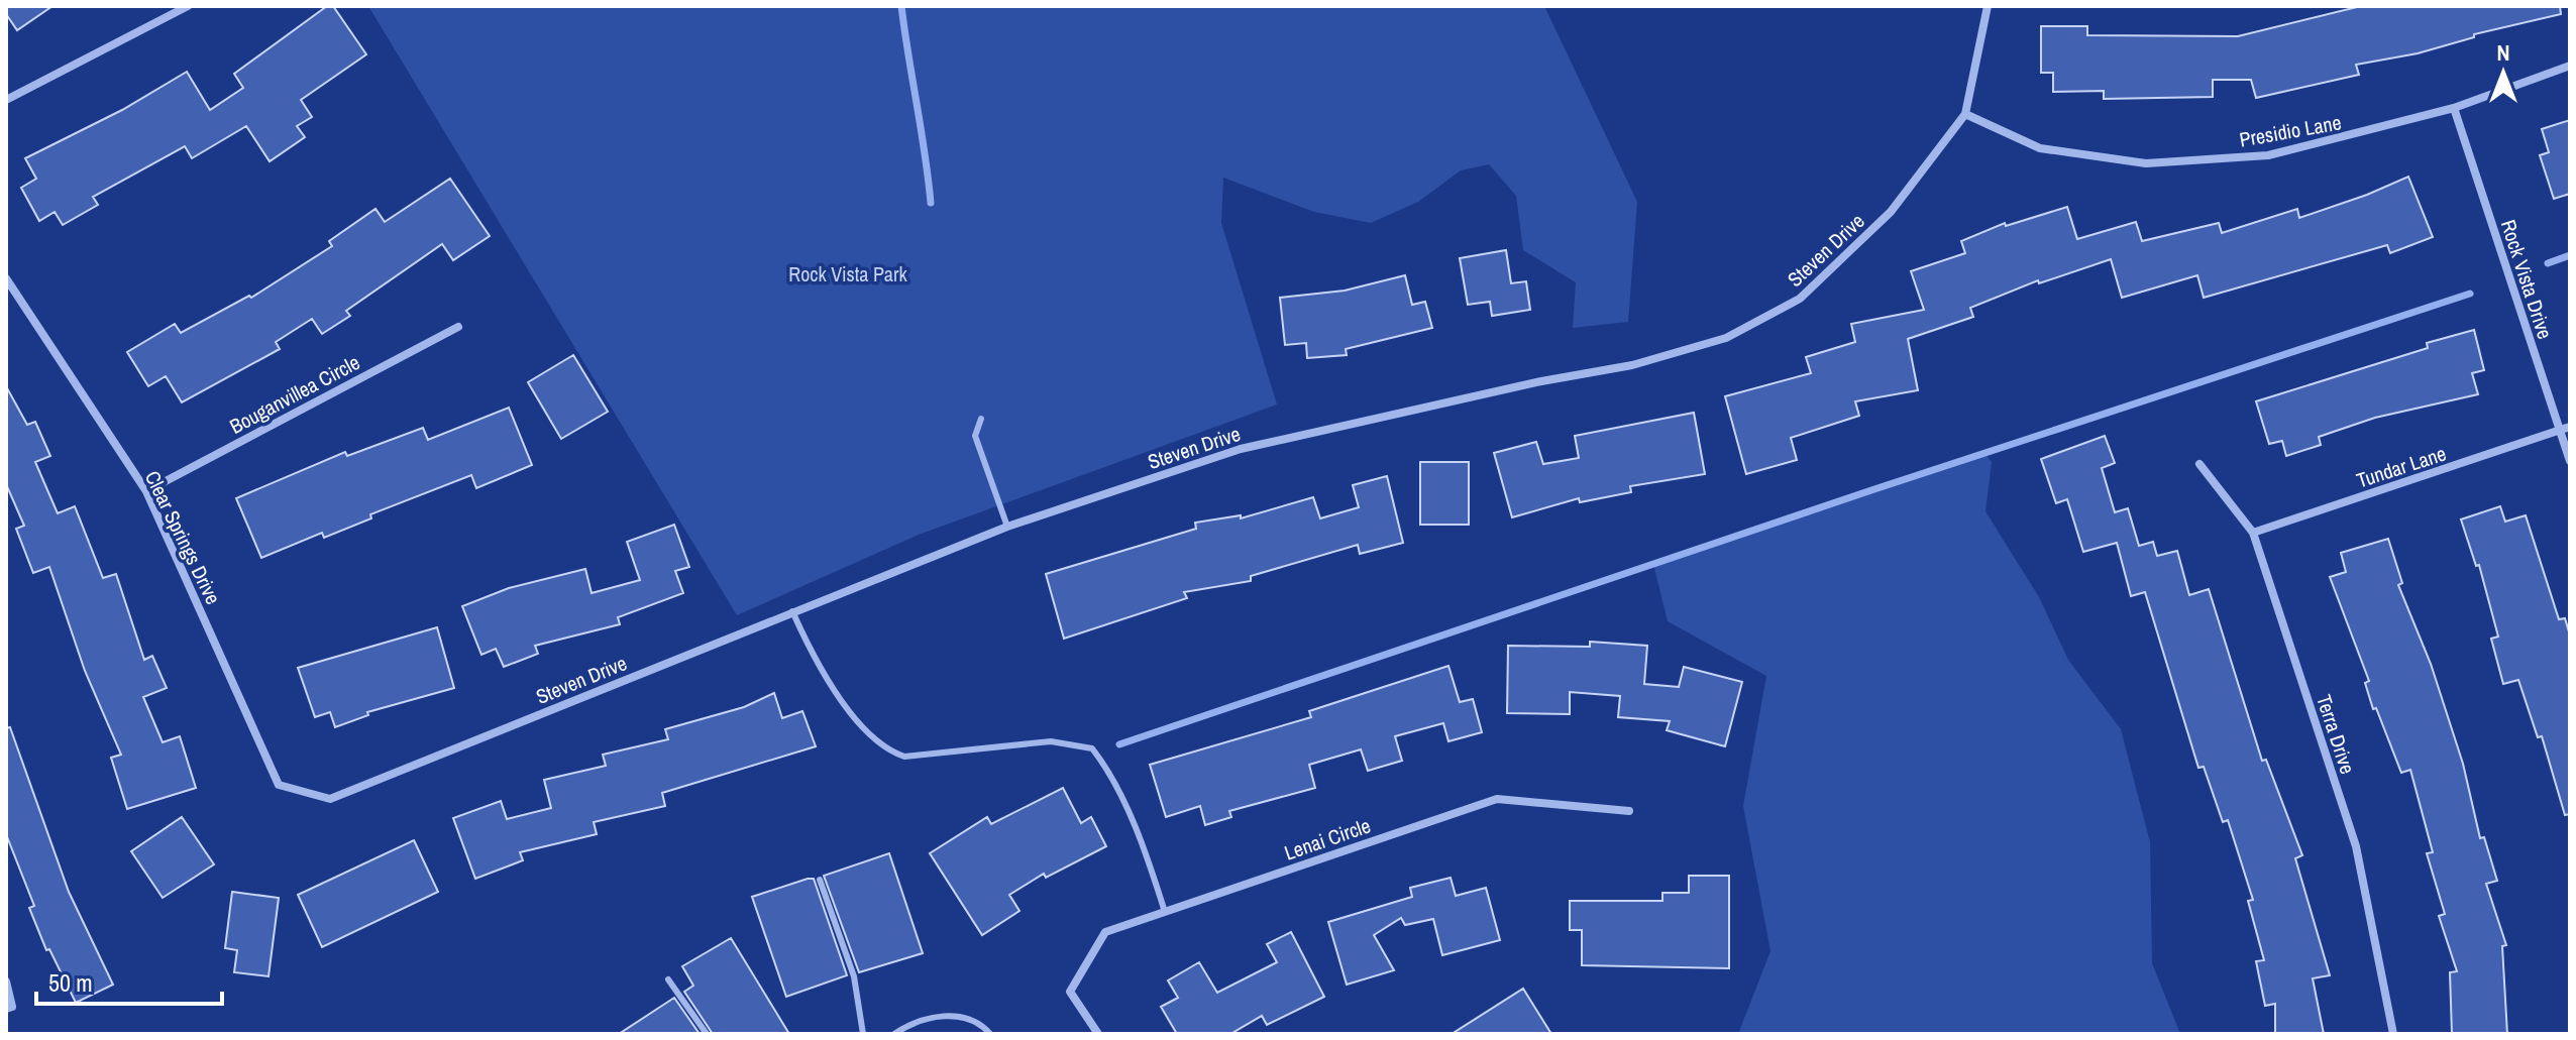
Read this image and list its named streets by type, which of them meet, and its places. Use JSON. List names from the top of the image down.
{
  "streets": {
    "street": [
      "Presidio Lane",
      "Steven Drive",
      "Rock Vista Drive",
      "Bouganvillea Circle",
      "Tundar Lane",
      "Clear Springs Drive",
      "Terra Drive",
      "Lenai Circle"
    ]
  },
  "crossings": [
    ["Presidio Lane", "Steven Drive"],
    ["Presidio Lane", "Rock Vista Drive"],
    ["Steven Drive", "Clear Springs Drive"],
    ["Rock Vista Drive", "Tundar Lane"],
    ["Bouganvillea Circle", "Clear Springs Drive"],
    ["Tundar Lane", "Terra Drive"]
  ],
  "parks": ["Rock Vista Park"],
  "scale_bar": "50 m",
  "north": "top"
}
